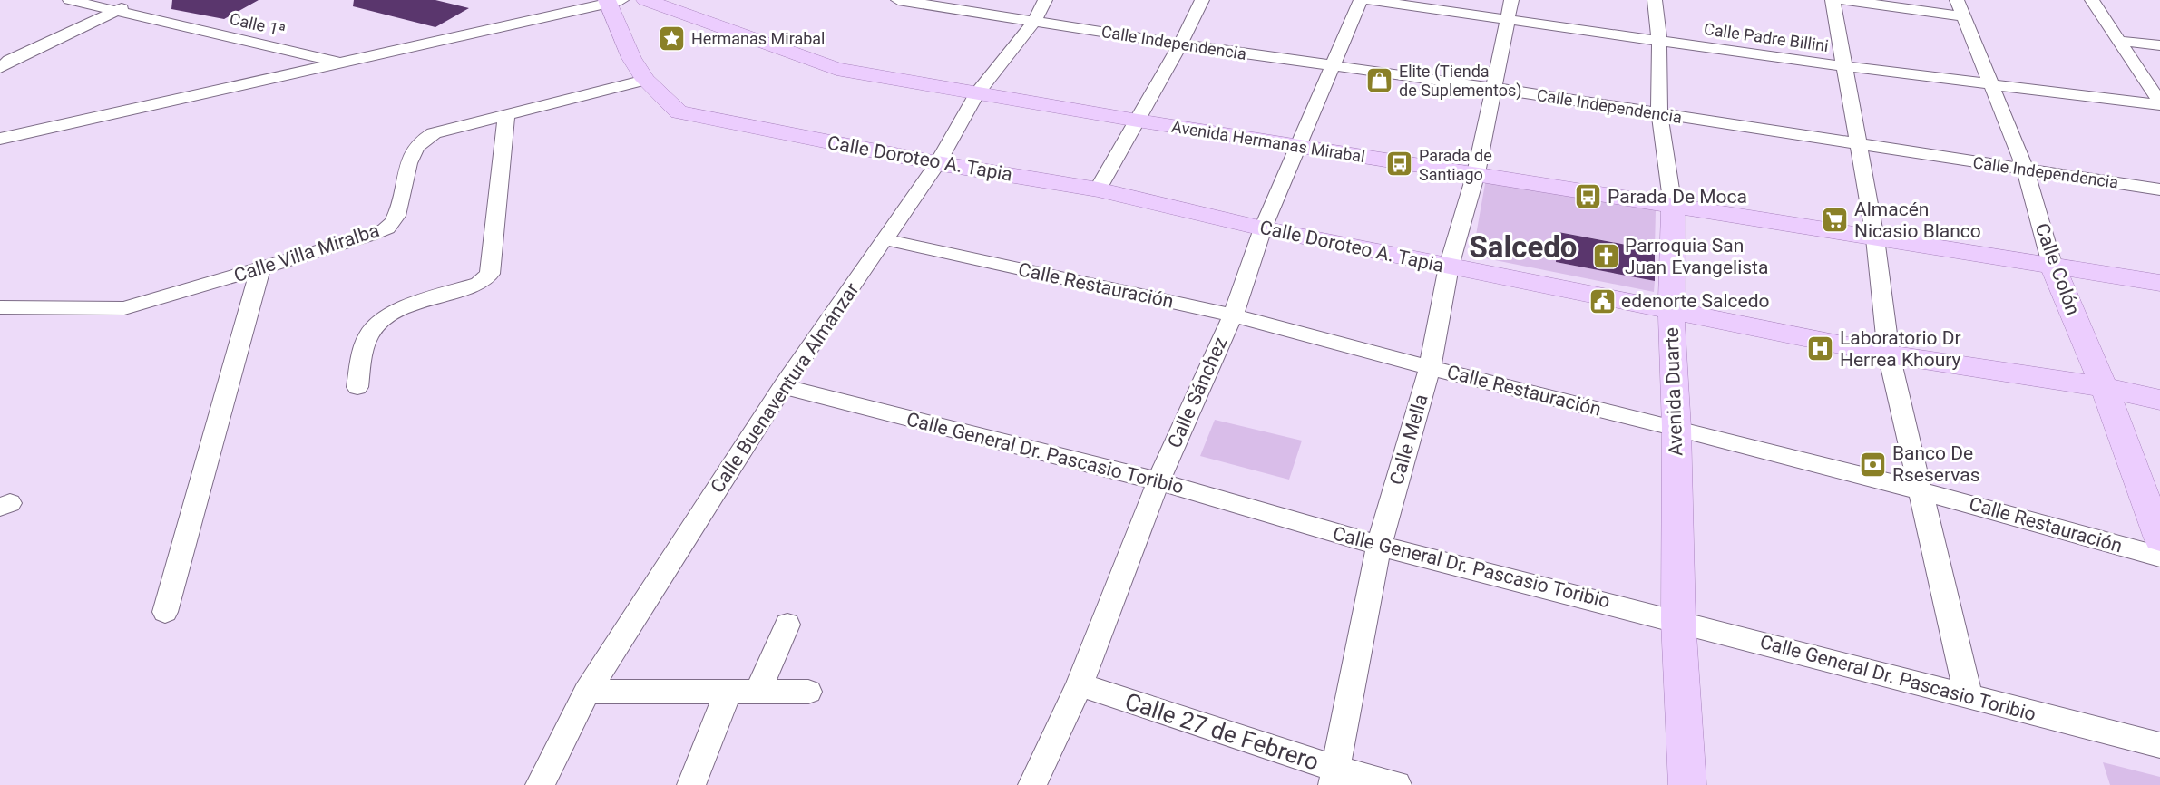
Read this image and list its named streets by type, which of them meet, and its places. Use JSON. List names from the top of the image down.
{
  "streets": {
    "main road": [
      "Avenida Hermanas Mirabal",
      "Calle Doroteo A. Tapia",
      "Calle Colón",
      "Avenida Duarte"
    ],
    "street": [
      "Calle 1ª",
      "Calle Padre Billini",
      "Calle Independencia",
      "Calle Villa Miralba",
      "Calle Restauración",
      "Calle Buenaventura Almánzar",
      "Calle Sánchez",
      "Calle Mella",
      "Calle General Dr. Pascasio Toribio",
      "Calle 27 de Febrero"
    ]
  },
  "crossings": [
    ["Calle Padre Billini", "Calle Colón"],
    ["Calle Padre Billini", "Avenida Duarte"],
    ["Calle Padre Billini", "Calle Mella"],
    ["Calle Independencia", "Calle Colón"],
    ["Calle Independencia", "Calle Buenaventura Almánzar"],
    ["Calle Independencia", "Avenida Duarte"],
    ["Calle Independencia", "Calle Sánchez"],
    ["Calle Independencia", "Calle Mella"],
    ["Avenida Hermanas Mirabal", "Calle Colón"],
    ["Avenida Hermanas Mirabal", "Calle Buenaventura Almánzar"],
    ["Avenida Hermanas Mirabal", "Avenida Duarte"],
    ["Avenida Hermanas Mirabal", "Calle Sánchez"],
    ["Avenida Hermanas Mirabal", "Calle Mella"],
    ["Calle Doroteo A. Tapia", "Calle Villa Miralba"],
    ["Calle Doroteo A. Tapia", "Calle Colón"],
    ["Calle Doroteo A. Tapia", "Calle Buenaventura Almánzar"],
    ["Calle Doroteo A. Tapia", "Avenida Duarte"],
    ["Calle Doroteo A. Tapia", "Calle Sánchez"],
    ["Calle Doroteo A. Tapia", "Calle Mella"],
    ["Calle Restauración", "Calle Buenaventura Almánzar"],
    ["Calle Restauración", "Avenida Duarte"],
    ["Calle Restauración", "Calle Sánchez"],
    ["Calle Restauración", "Calle Mella"],
    ["Calle Buenaventura Almánzar", "Calle General Dr. Pascasio Toribio"],
    ["Avenida Duarte", "Calle General Dr. Pascasio Toribio"],
    ["Calle Sánchez", "Calle General Dr. Pascasio Toribio"],
    ["Calle Sánchez", "Calle 27 de Febrero"],
    ["Calle Mella", "Calle General Dr. Pascasio Toribio"],
    ["Calle Mella", "Calle 27 de Febrero"]
  ],
  "districts": ["Salcedo"],
  "places": {
    "place": ["Hermanas Mirabal"],
    "shop": ["Elite (Tienda de Suplementos)"],
    "bus stop": ["Parada de Santiago", "Parada De Moca"],
    "supermarket": ["Almacén Nicasio Blanco"],
    "church": ["Parroquia San Juan Evangelista"],
    "public building": ["edenorte Salcedo"],
    "hospital": ["Laboratorio Dr Herrea Khoury"],
    "bank": ["Banco De Rseservas"]
  }
}
